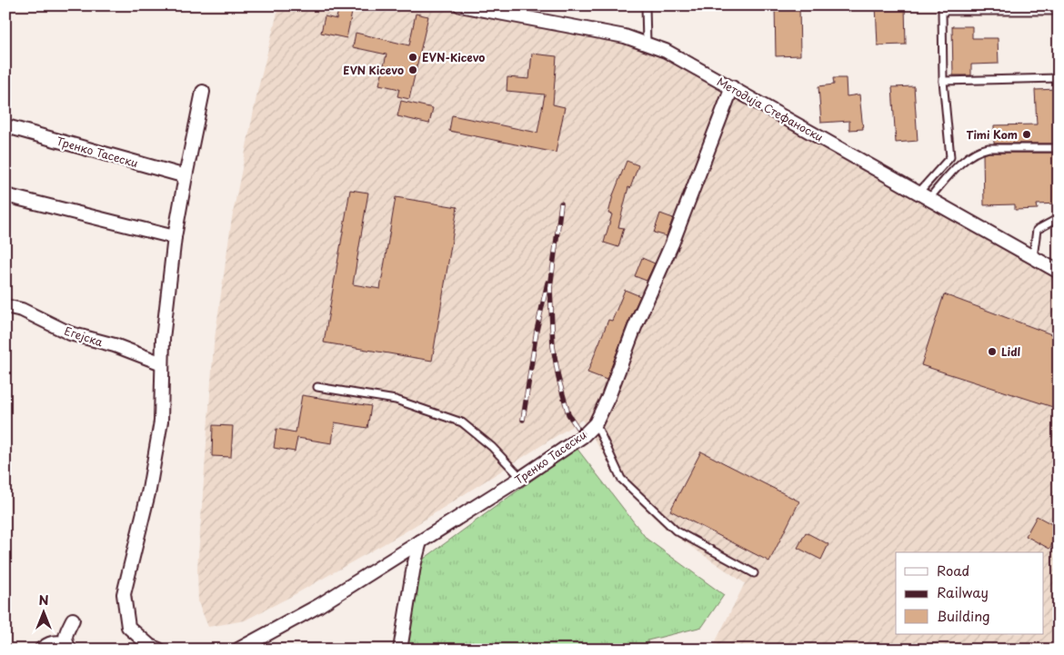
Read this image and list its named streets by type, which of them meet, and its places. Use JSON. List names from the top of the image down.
{
  "streets": {
    "street": ["Методија Стефаноски", "Тренко Тасески", "Егејска"]
  },
  "crossings": [
    ["Методија Стефаноски", "Тренко Тасески"]
  ],
  "places": [
    "EVN-Kicevo",
    "EVN Kicevo",
    "Timi Kom",
    "Lidl"
  ],
  "legend": ["Road", "Railway", "Building"],
  "north": "top"
}
